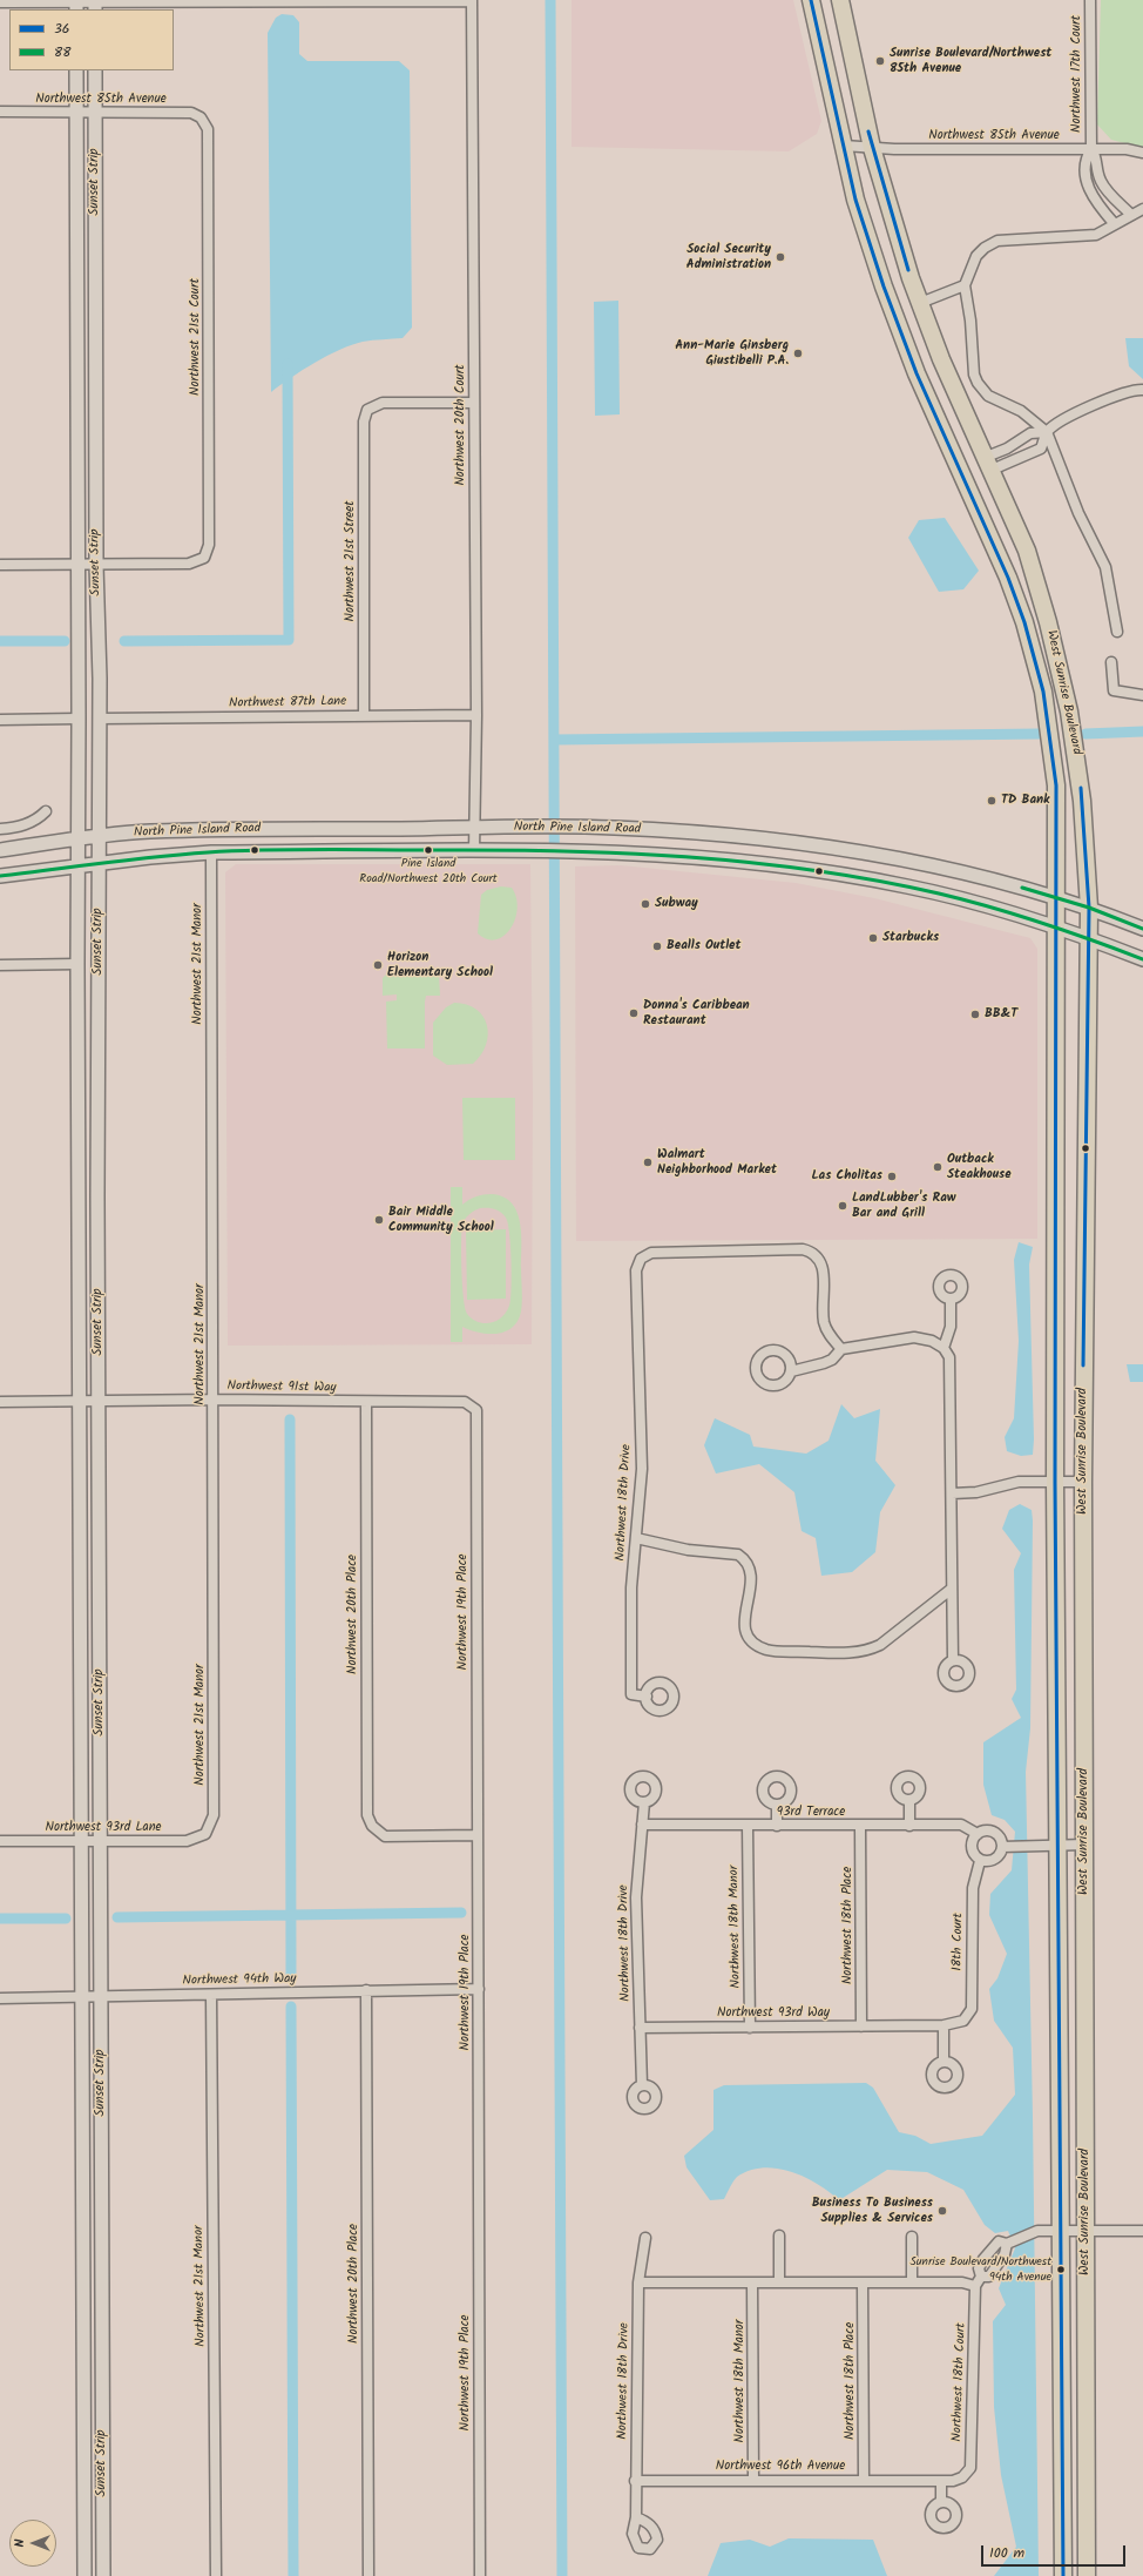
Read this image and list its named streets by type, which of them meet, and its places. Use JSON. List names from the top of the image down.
{
  "streets": {
    "highway": ["West Sunrise Boulevard"],
    "street": [
      "Northwest 17th Court",
      "Northwest 85th Avenue",
      "Sunset Strip",
      "Northwest 21st Court",
      "Northwest 20th Court",
      "Northwest 21st Street",
      "Northwest 87th Lane",
      "North Pine Island Road",
      "Northwest 21st Manor",
      "Northwest 91st Way",
      "Northwest 18th Drive",
      "Northwest 19th Place",
      "Northwest 20th Place",
      "93rd Terrace",
      "Northwest 93rd Lane",
      "Northwest 18th Place",
      "Northwest 18th Manor",
      "18th Court",
      "Northwest 94th Way",
      "Northwest 93rd Way",
      "Northwest 18th Court",
      "Northwest 96th Avenue"
    ]
  },
  "crossings": [
    ["Northwest 17th Court", "Northwest 85th Avenue"],
    ["Northwest 85th Avenue", "Sunset Strip"],
    ["Northwest 85th Avenue", "Northwest 21st Court"],
    ["Northwest 85th Avenue", "West Sunrise Boulevard"],
    ["Sunset Strip", "Northwest 21st Court"],
    ["Sunset Strip", "Northwest 87th Lane"],
    ["Sunset Strip", "North Pine Island Road"],
    ["Sunset Strip", "Northwest 91st Way"],
    ["Sunset Strip", "Northwest 93rd Lane"],
    ["Sunset Strip", "Northwest 94th Way"],
    ["Northwest 20th Court", "Northwest 21st Street"],
    ["Northwest 20th Court", "Northwest 87th Lane"],
    ["Northwest 20th Court", "North Pine Island Road"],
    ["Northwest 21st Street", "Northwest 87th Lane"],
    ["West Sunrise Boulevard", "North Pine Island Road"],
    ["North Pine Island Road", "Northwest 21st Manor"],
    ["Northwest 21st Manor", "Northwest 91st Way"],
    ["Northwest 21st Manor", "Northwest 93rd Lane"],
    ["Northwest 21st Manor", "Northwest 94th Way"],
    ["Northwest 91st Way", "Northwest 19th Place"],
    ["Northwest 91st Way", "Northwest 20th Place"],
    ["Northwest 18th Drive", "93rd Terrace"],
    ["Northwest 18th Drive", "Northwest 93rd Way"],
    ["Northwest 18th Drive", "Northwest 96th Avenue"],
    ["Northwest 19th Place", "Northwest 20th Place"],
    ["Northwest 19th Place", "Northwest 94th Way"],
    ["Northwest 20th Place", "Northwest 94th Way"],
    ["93rd Terrace", "Northwest 18th Place"],
    ["93rd Terrace", "Northwest 18th Manor"],
    ["93rd Terrace", "18th Court"],
    ["Northwest 18th Place", "Northwest 93rd Way"],
    ["Northwest 18th Place", "Northwest 96th Avenue"],
    ["Northwest 18th Manor", "Northwest 93rd Way"],
    ["Northwest 18th Manor", "Northwest 96th Avenue"],
    ["18th Court", "Northwest 93rd Way"],
    ["Northwest 18th Court", "Northwest 96th Avenue"]
  ],
  "places": [
    "Sunrise Boulevard/Northwest 85th Avenue",
    "Social Security Administration",
    "Ann-Marie Ginsberg Giustibelli P.A.",
    "TD Bank",
    "Pine Island Road/Northwest 20th Court",
    "Subway",
    "Starbucks",
    "Bealls Outlet",
    "Horizon Elementary School",
    "Donna's Caribbean Restaurant",
    "BB&T",
    "Walmart Neighborhood Market",
    "Outback Steakhouse",
    "Las Cholitas",
    "LandLubber's Raw Bar and Grill",
    "Bair Middle Community School",
    "Business To Business Supplies & Services",
    "Sunrise Boulevard/Northwest 94th Avenue"
  ],
  "lines": ["transit line 36", "transit line 88"],
  "legend": ["36", "88"],
  "scale_bar": "100 m",
  "north": "left"
}
